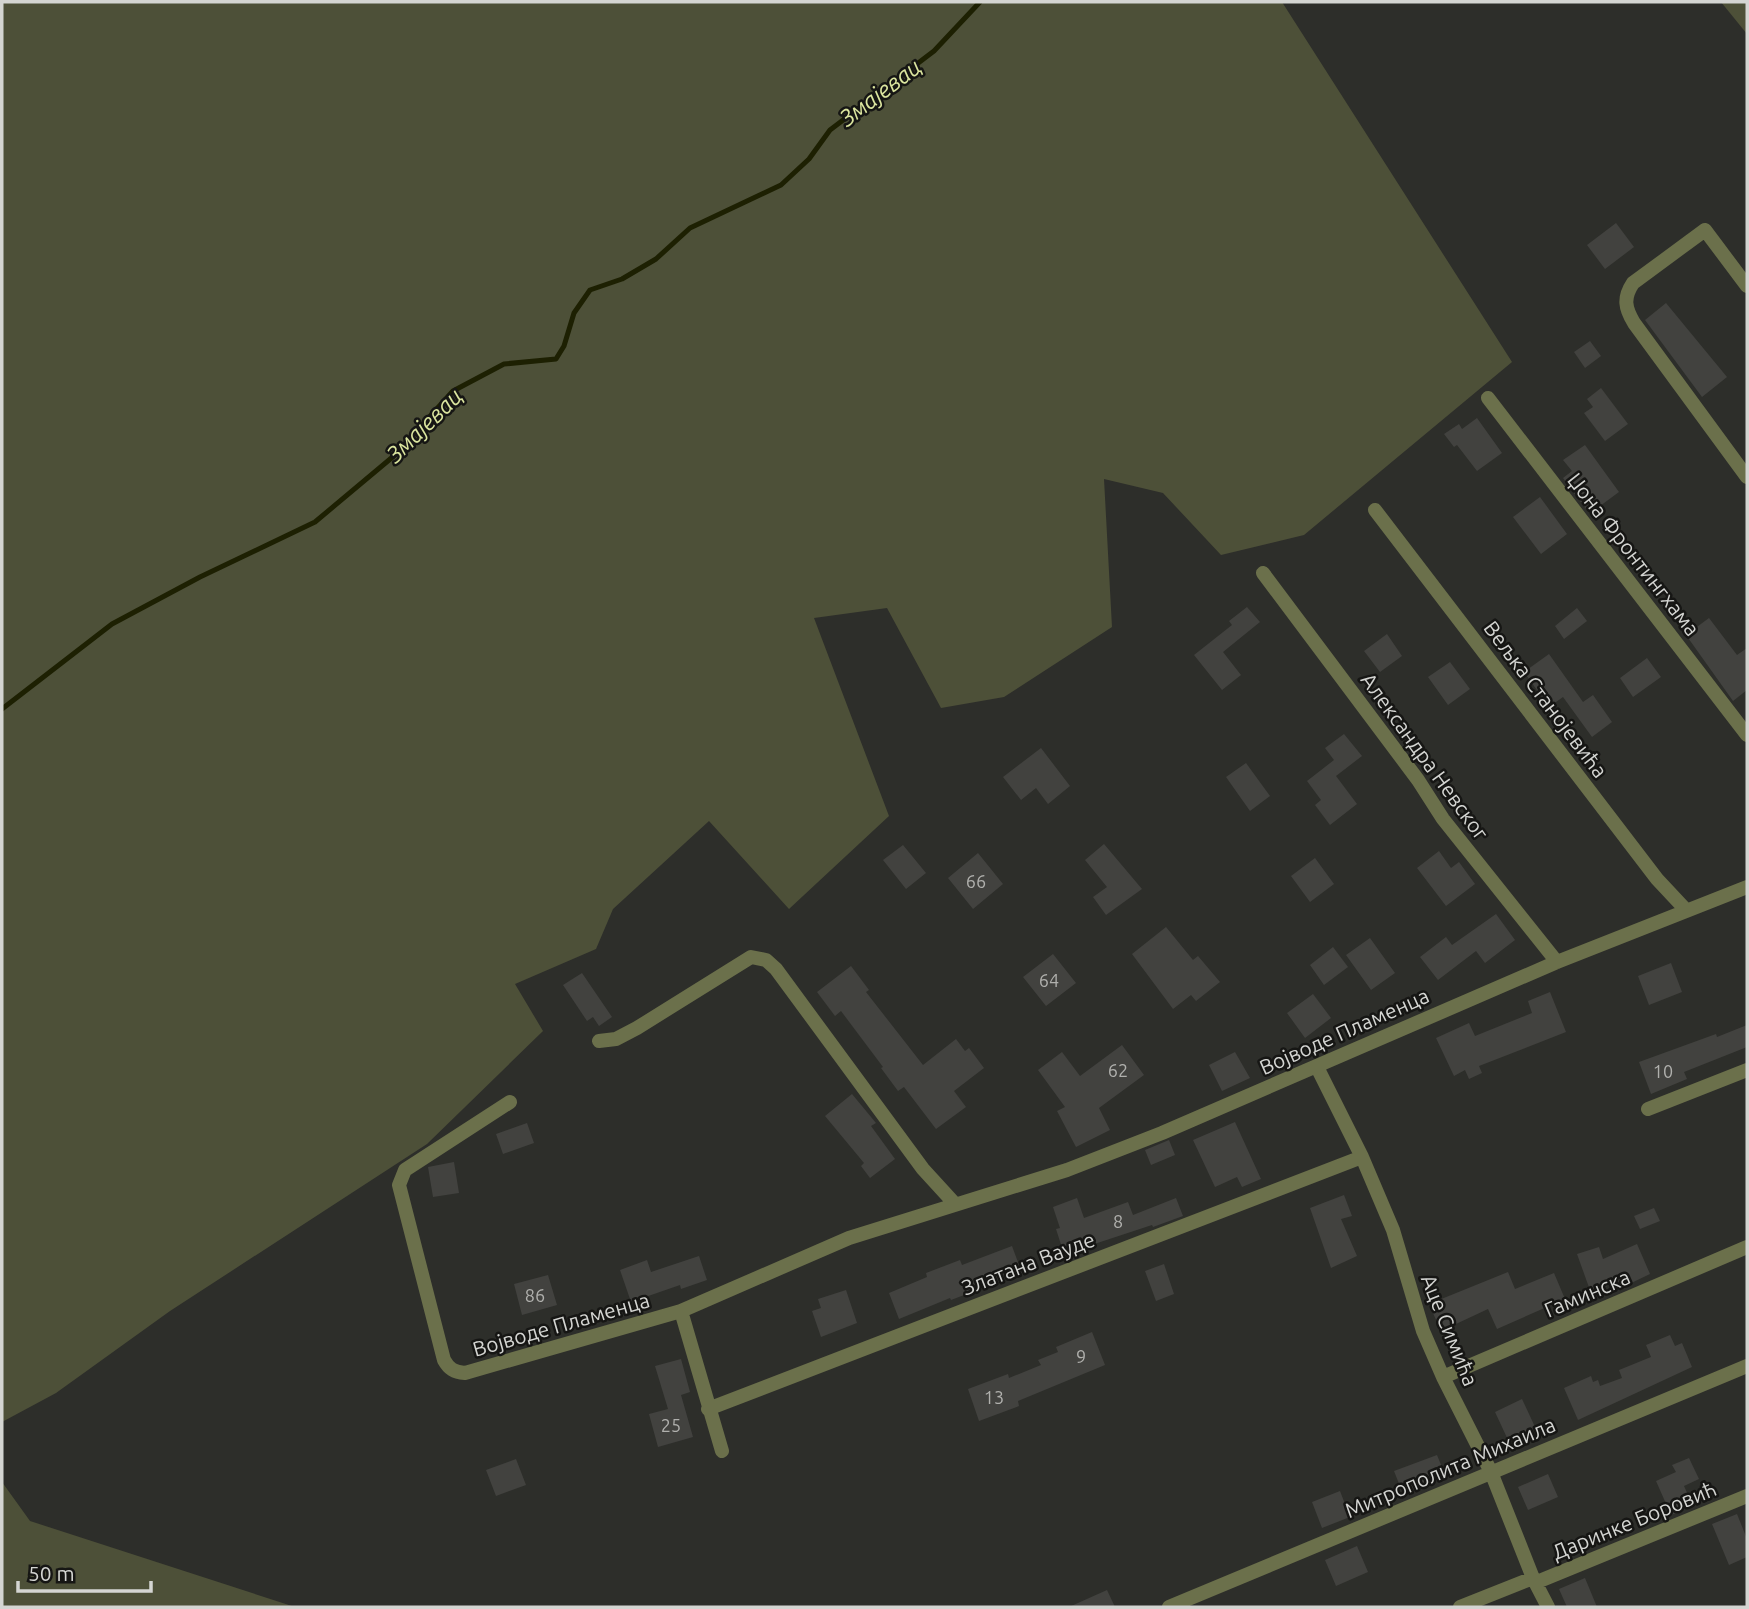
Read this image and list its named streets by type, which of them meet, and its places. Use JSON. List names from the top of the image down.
{
  "streets": {
    "street": [
      "Џона Фронтингхама",
      "Вељка Станојевића",
      "Александра Невског",
      "Војводе Пламенца",
      "Златана Вауде",
      "Гаминска",
      "Аце Симића",
      "Митрополита Михаила",
      "Даринке Боровић"
    ]
  },
  "crossings": [
    ["Вељка Станојевића", "Војводе Пламенца"],
    ["Александра Невског", "Војводе Пламенца"],
    ["Војводе Пламенца", "Аце Симића"],
    ["Златана Вауде", "Аце Симића"],
    ["Гаминска", "Аце Симића"],
    ["Аце Симића", "Митрополита Михаила"],
    ["Аце Симића", "Даринке Боровић"]
  ],
  "water": ["Змајевац"],
  "house_numbers": [
    "66",
    "64",
    "62",
    "10",
    "8",
    "86",
    "9",
    "13",
    "25"
  ],
  "scale_bar": "50 m"
}
